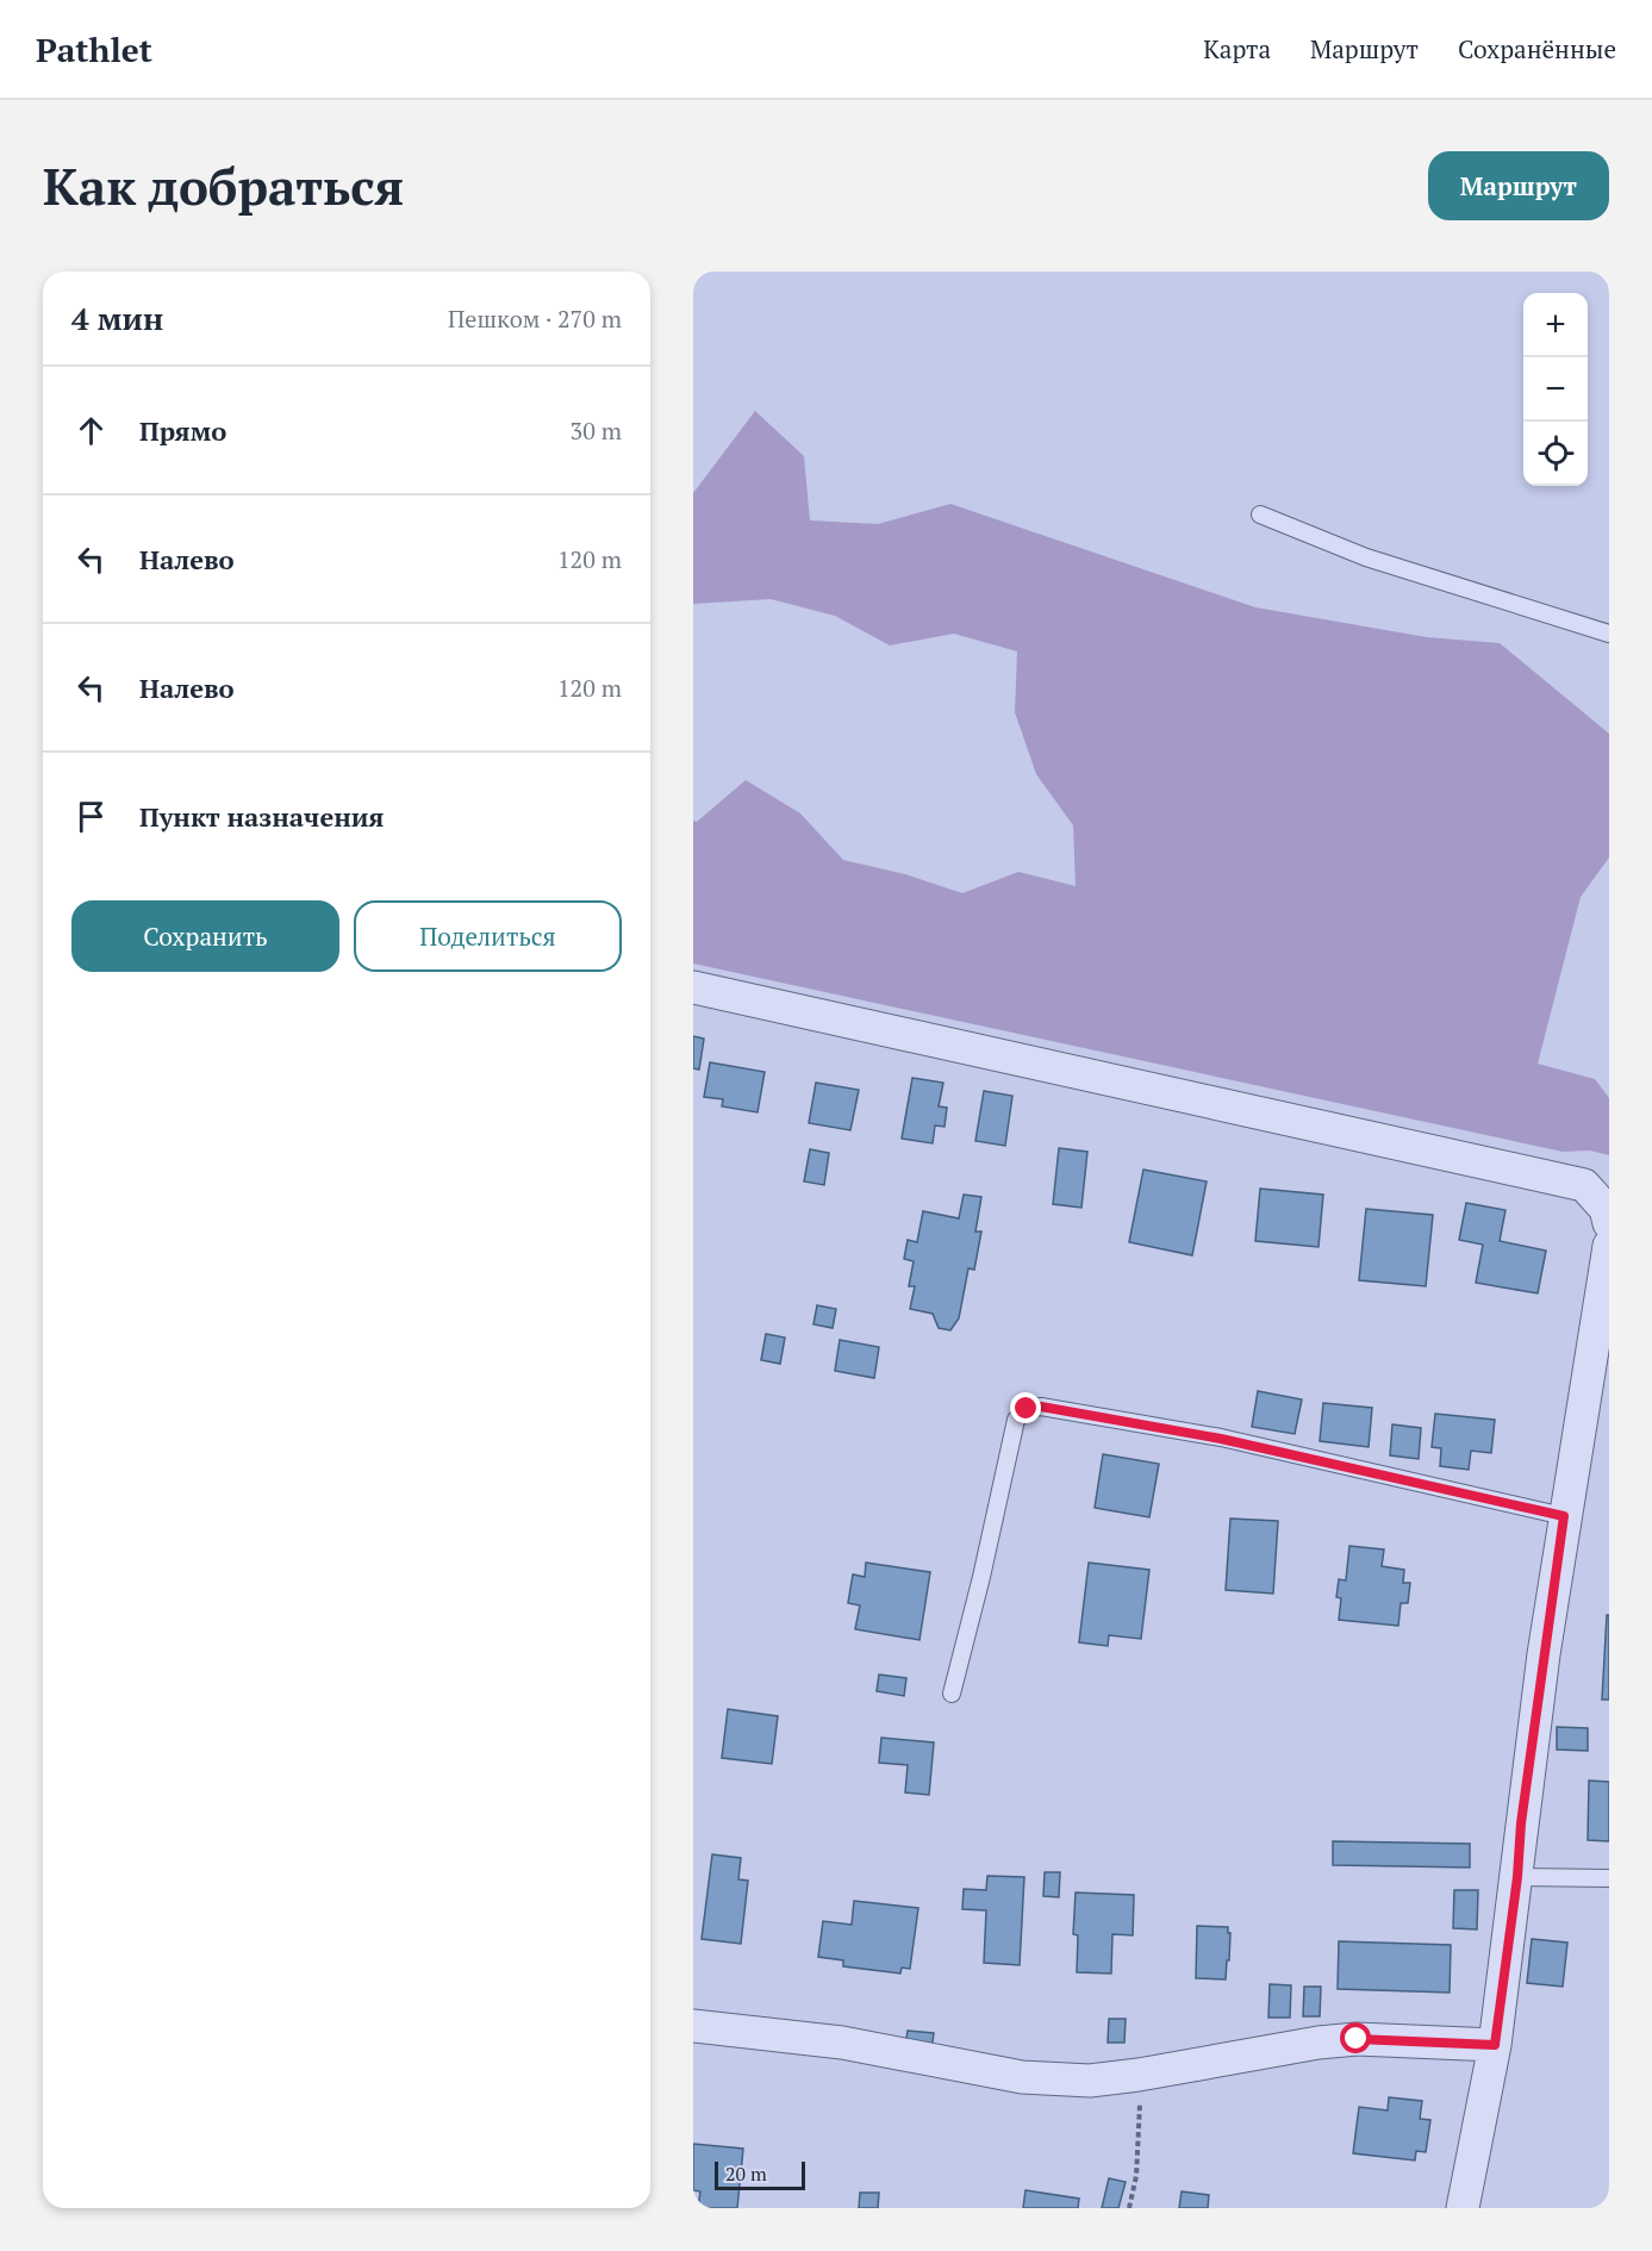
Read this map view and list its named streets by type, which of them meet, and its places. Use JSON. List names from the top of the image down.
{
  "scale_bar": "20 m",
  "page": {
    "header": "Pathlet",
    "nav": ["Карта", "Маршрут", "Сохранённые"],
    "buttons": [
      "Маршрут",
      ["Сохранить", "Поделиться"]
    ],
    "title": "Как добраться",
    "heading": ["4 мин", "Пешком · 270 m"],
    "map_buttons": ["+", "−"],
    "list": [
      ["Прямо", "30 m"],
      ["Налево", "120 m"],
      ["Налево", "120 m"],
      "Пункт назначения"
    ],
    "scale": "20 m"
  }
}
